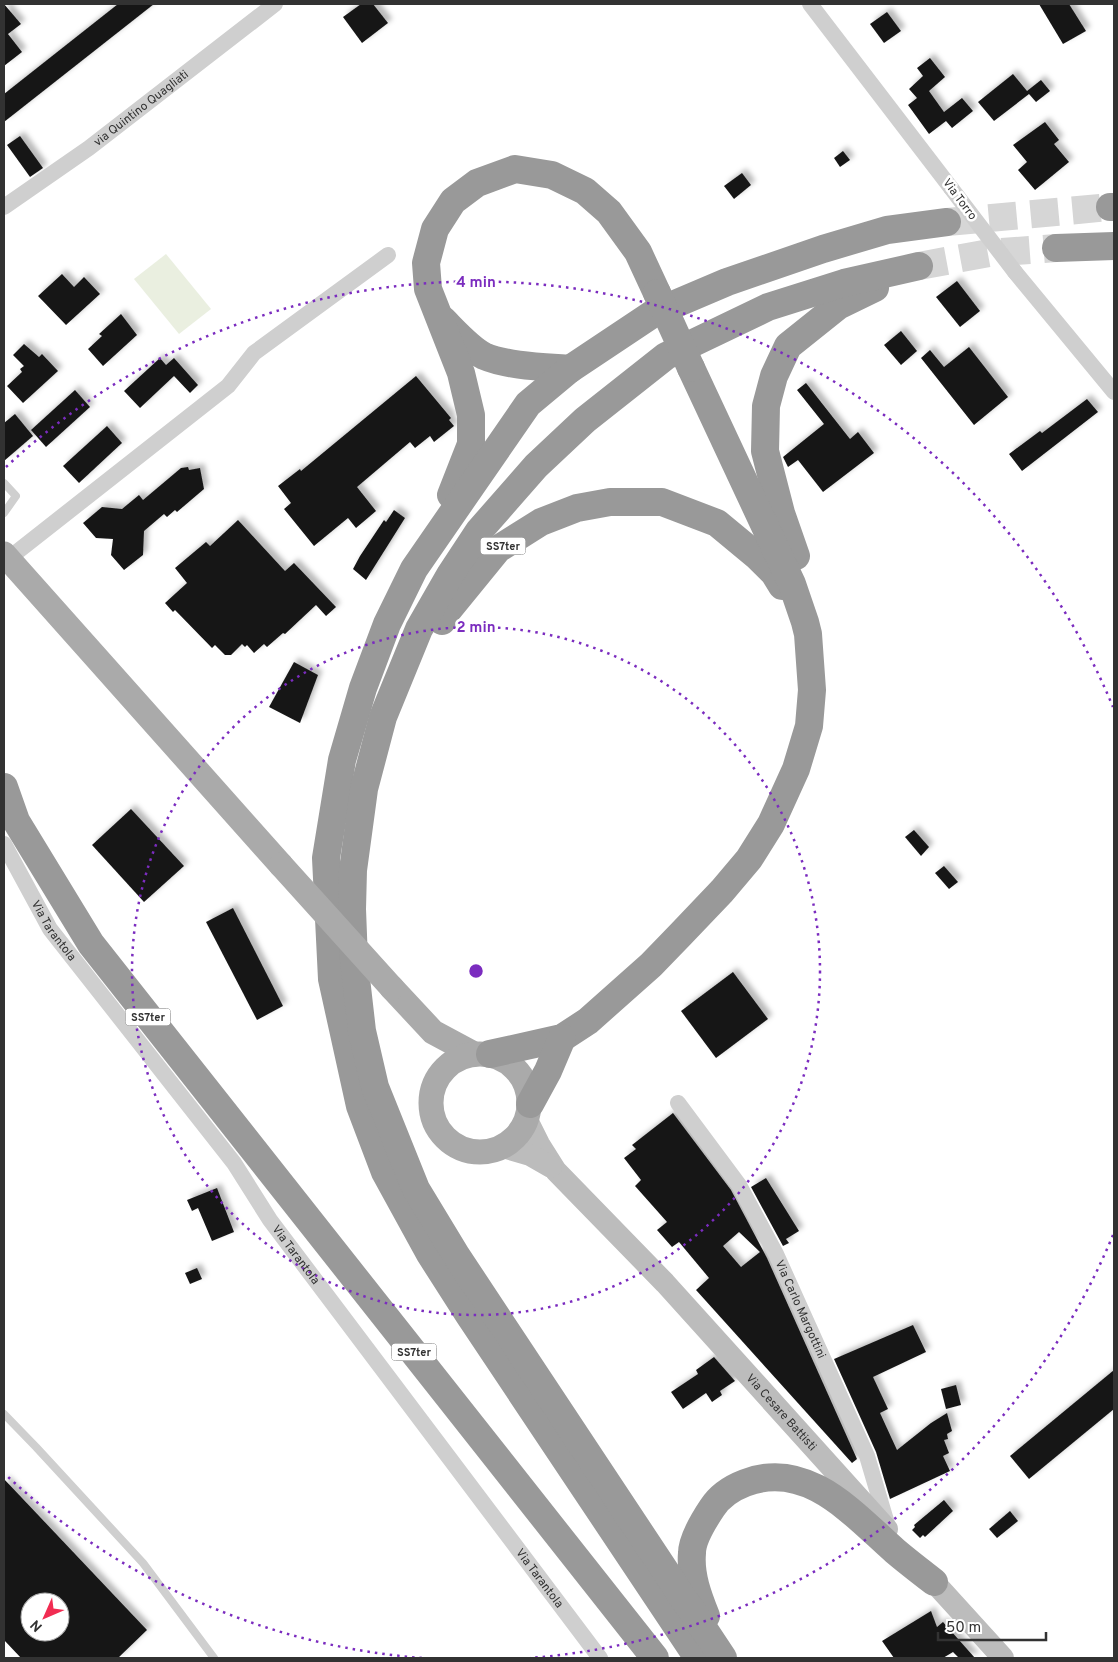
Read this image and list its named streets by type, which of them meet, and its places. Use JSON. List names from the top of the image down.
{
  "streets": {
    "highway": ["SS7ter"],
    "main road": ["Via Cesare Battisti"],
    "street": [
      "via Quintino Quagliati",
      "Via Torro",
      "Via Tarantola",
      "Via Carlo Margottini"
    ]
  },
  "crossings": [
    ["Via Carlo Margottini", "Via Cesare Battisti"]
  ],
  "scale_bar": "50 m",
  "north": "bottom left",
  "rings": ["4 min", "2 min"]
}
